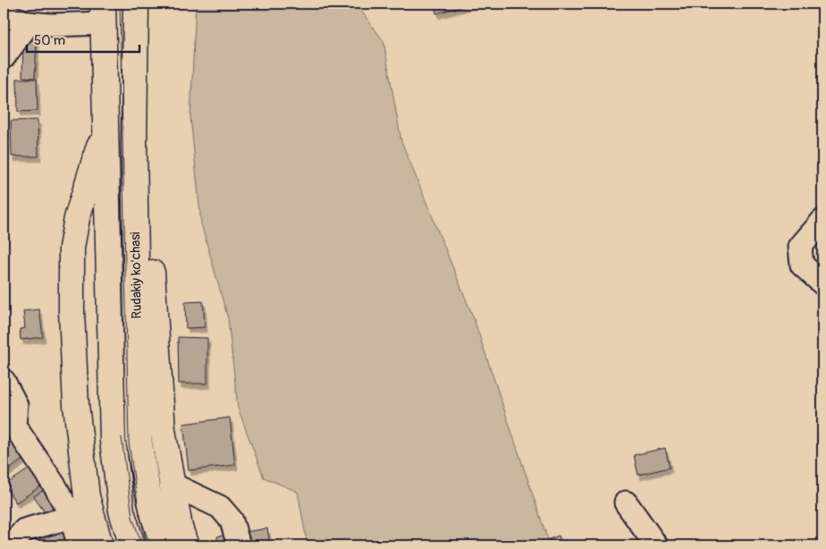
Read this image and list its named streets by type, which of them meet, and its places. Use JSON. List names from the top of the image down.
{
  "streets": {
    "main road": ["Rudakiy ko'chasi"]
  },
  "scale_bar": "50 m"
}
